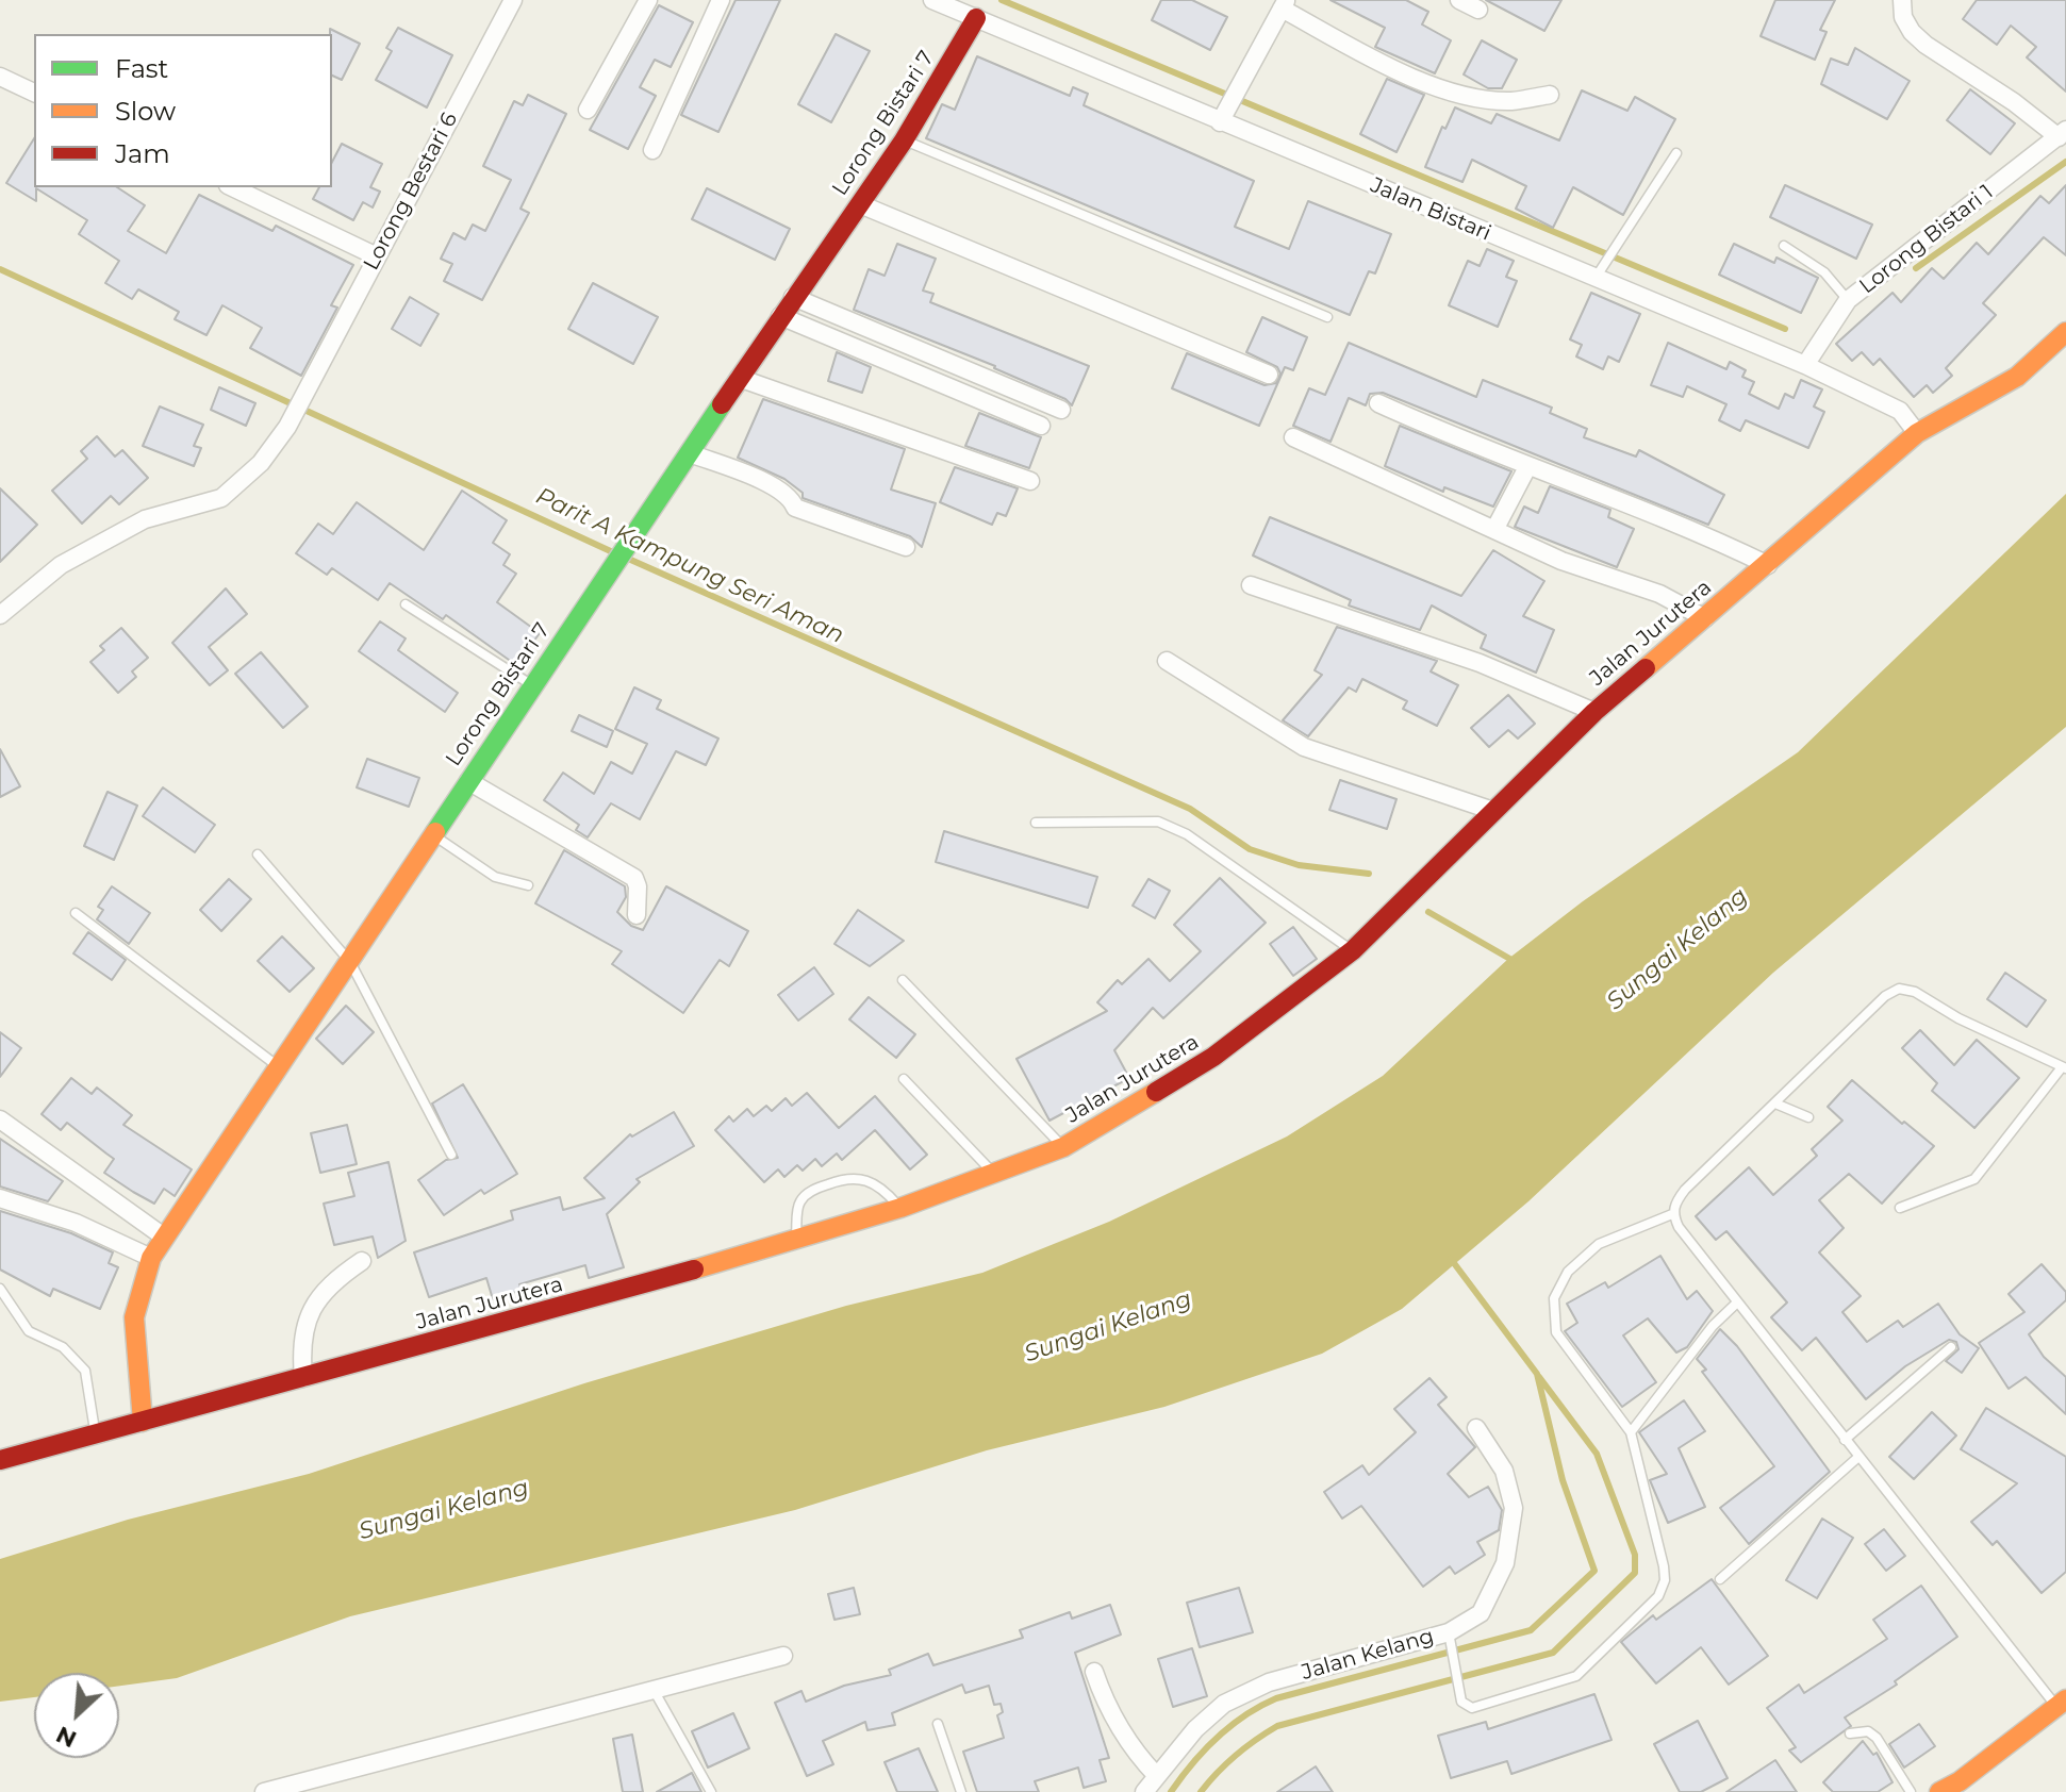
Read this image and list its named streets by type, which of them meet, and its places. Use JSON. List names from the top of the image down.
{
  "streets": {
    "street": [
      "Lorong Bistari 7",
      "Lorong Bestari 6",
      "Jalan Bistari",
      "Lorong Bistari 1",
      "Jalan Jurutera",
      "Jalan Kelang"
    ]
  },
  "crossings": [
    ["Lorong Bistari 7", "Jalan Bistari"],
    ["Lorong Bistari 7", "Jalan Jurutera"],
    ["Jalan Bistari", "Lorong Bistari 1"],
    ["Jalan Bistari", "Jalan Jurutera"]
  ],
  "water": ["Parit A Kampung Seri Aman", "Sungai Kelang"],
  "legend": ["Fast", "Slow", "Jam"],
  "north": "bottom left"
}
